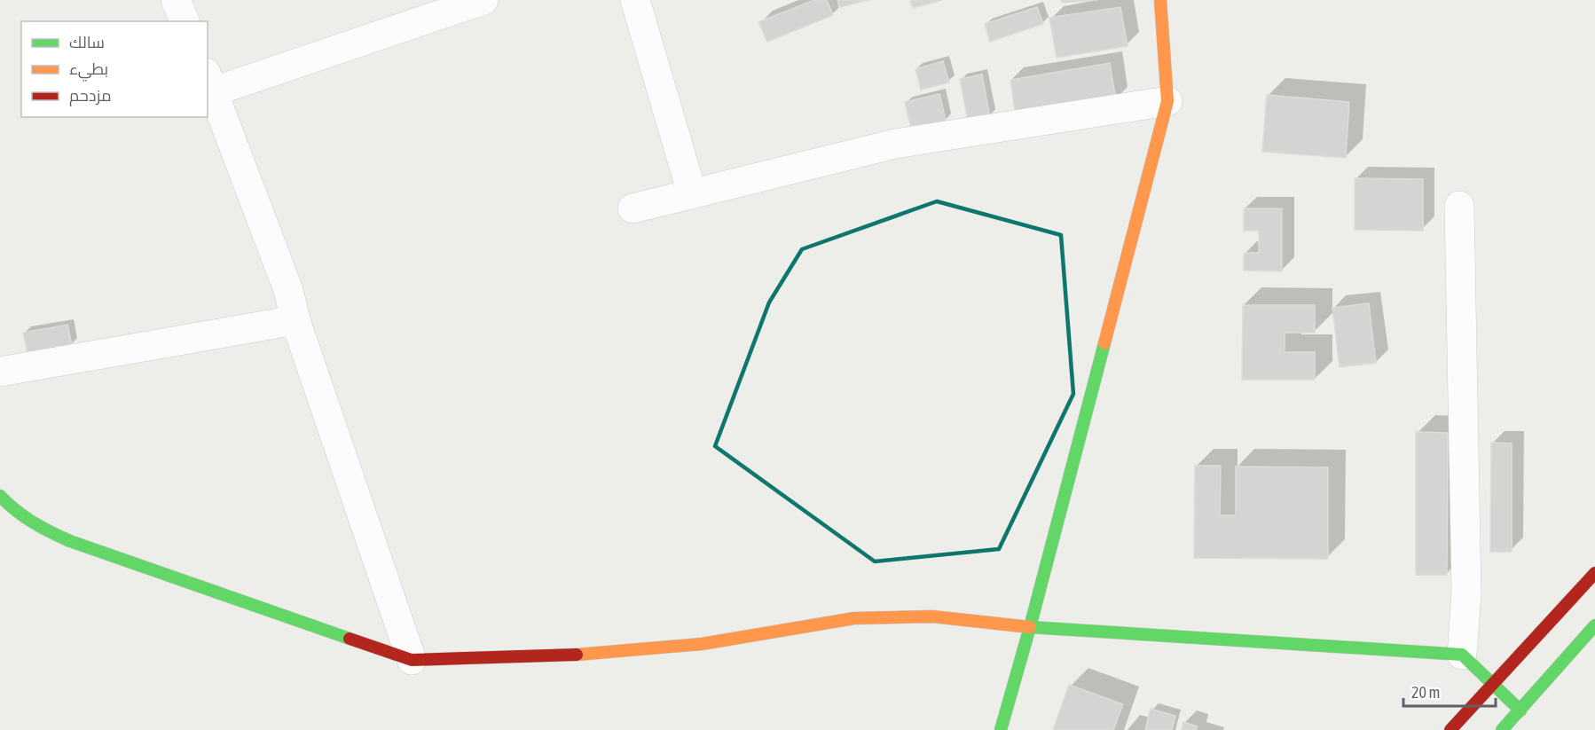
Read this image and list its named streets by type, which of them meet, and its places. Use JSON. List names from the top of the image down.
{
  "legend": ["سالك", "بطيء", "مزدحم"],
  "scale_bar": "20 m"
}
